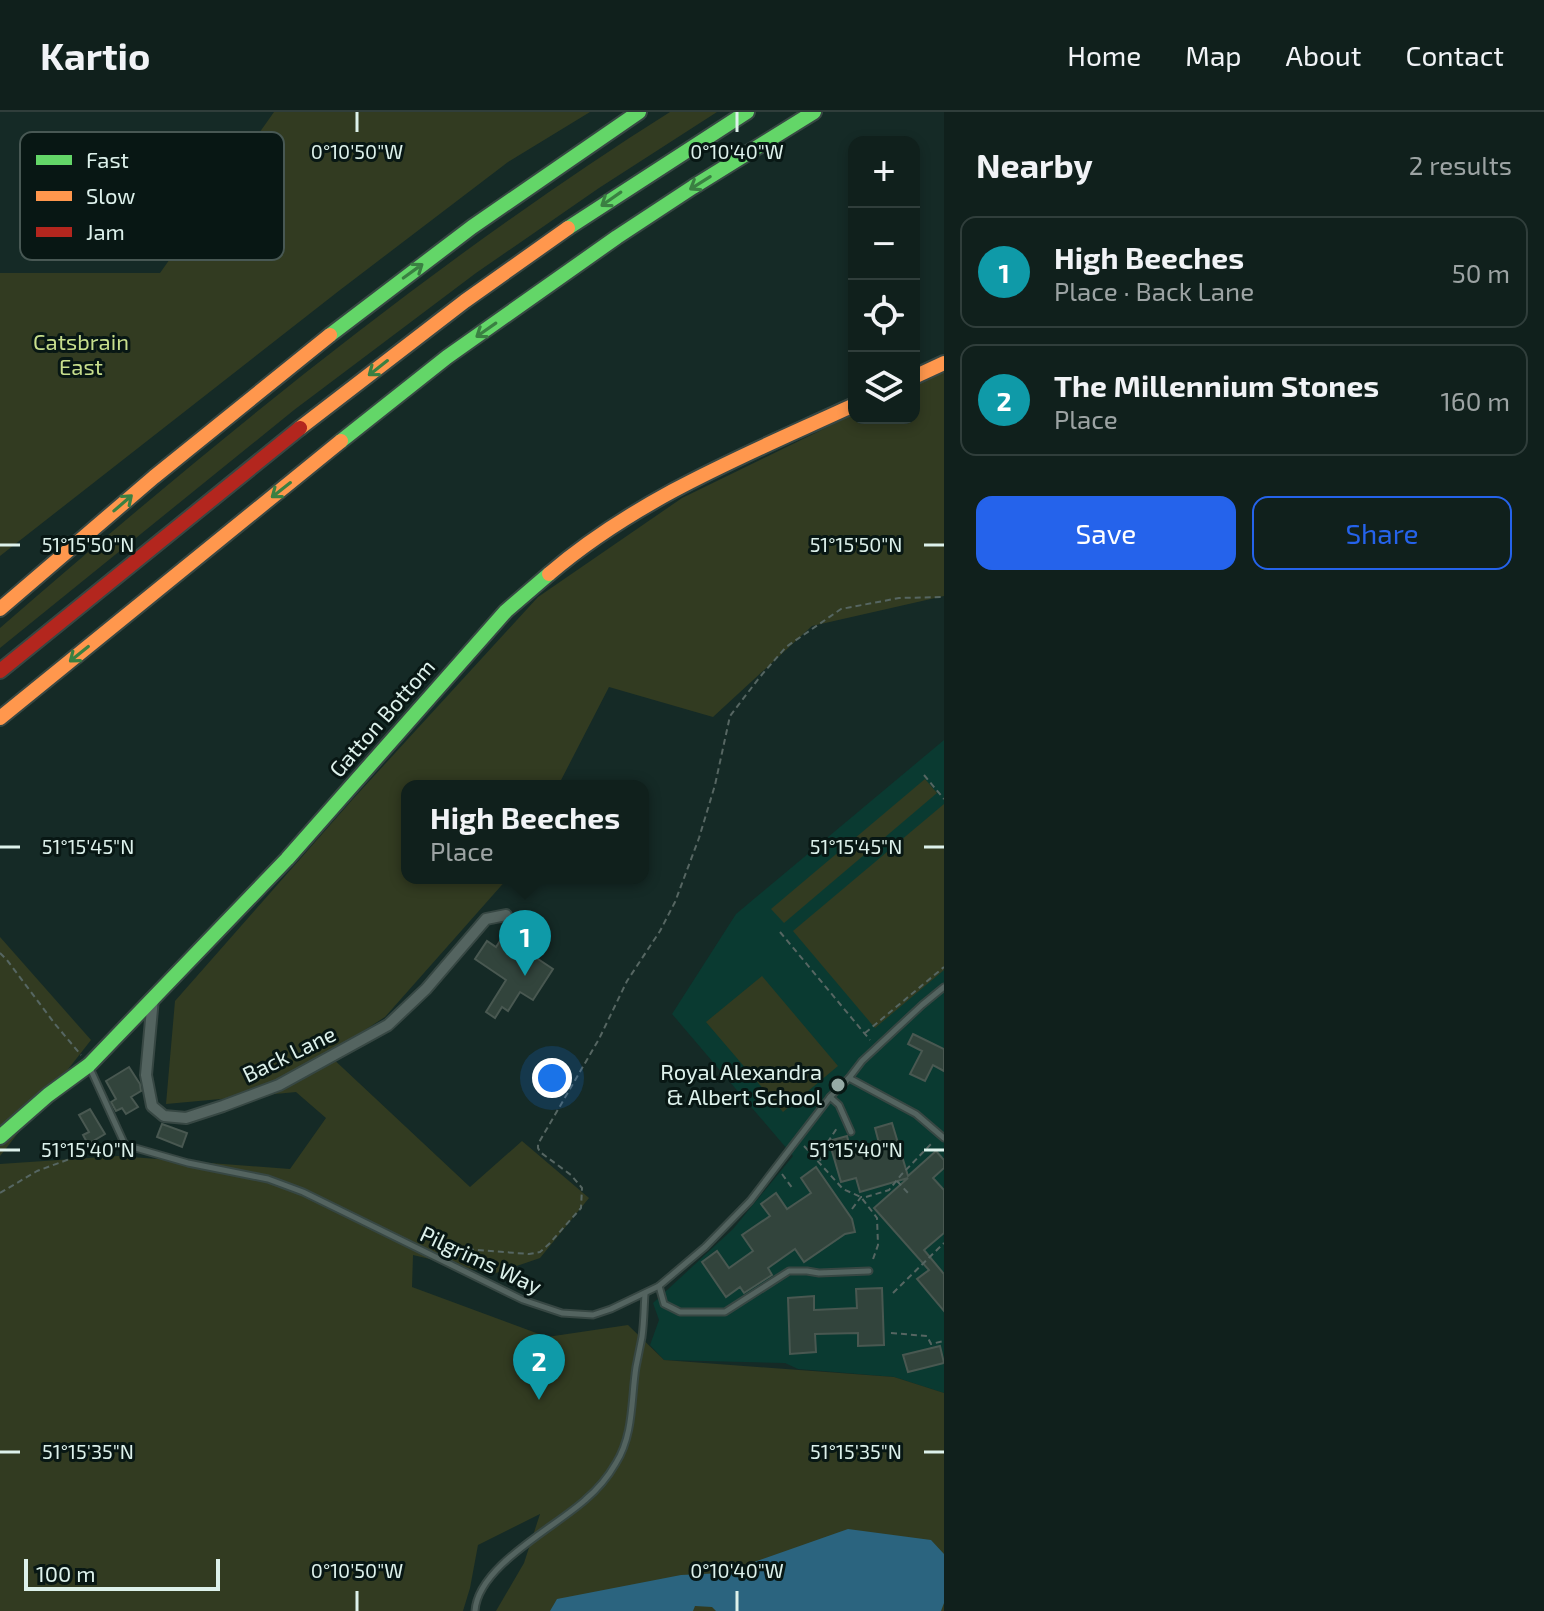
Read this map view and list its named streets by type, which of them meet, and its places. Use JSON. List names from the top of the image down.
{
  "streets": {
    "main road": ["Gatton Bottom"],
    "street": ["Back Lane"],
    "lane": ["Pilgrims Way"]
  },
  "crossings": [
    ["Gatton Bottom", "Back Lane"]
  ],
  "parks": ["Catsbrain East"],
  "places": ["Royal Alexandra & Albert School"],
  "legend": ["Fast", "Slow", "Jam"],
  "scale_bar": "100 m",
  "page": {
    "header": "Kartio",
    "nav": [
      "Home",
      "Map",
      "About",
      "Contact"
    ],
    "heading": ["Nearby", "2 results"],
    "map_buttons": ["+", "−"],
    "list": [
      {
        "mark": "1",
        "name": "High Beeches",
        "note": "Place · Back Lane",
        "value": "50 m"
      },
      {
        "mark": "2",
        "name": "The Millennium Stones",
        "note": "Place",
        "value": "160 m"
      }
    ],
    "buttons": ["Save", "Share"],
    "popup": ["High Beeches", "Place"],
    "pins": ["1", "2"],
    "scale": "100 m"
  },
  "coordinates": [
    "0°10'50\"W",
    "0°10'40\"W",
    "51°15'50\"N",
    "51°15'45\"N",
    "51°15'40\"N",
    "51°15'35\"N"
  ]
}
